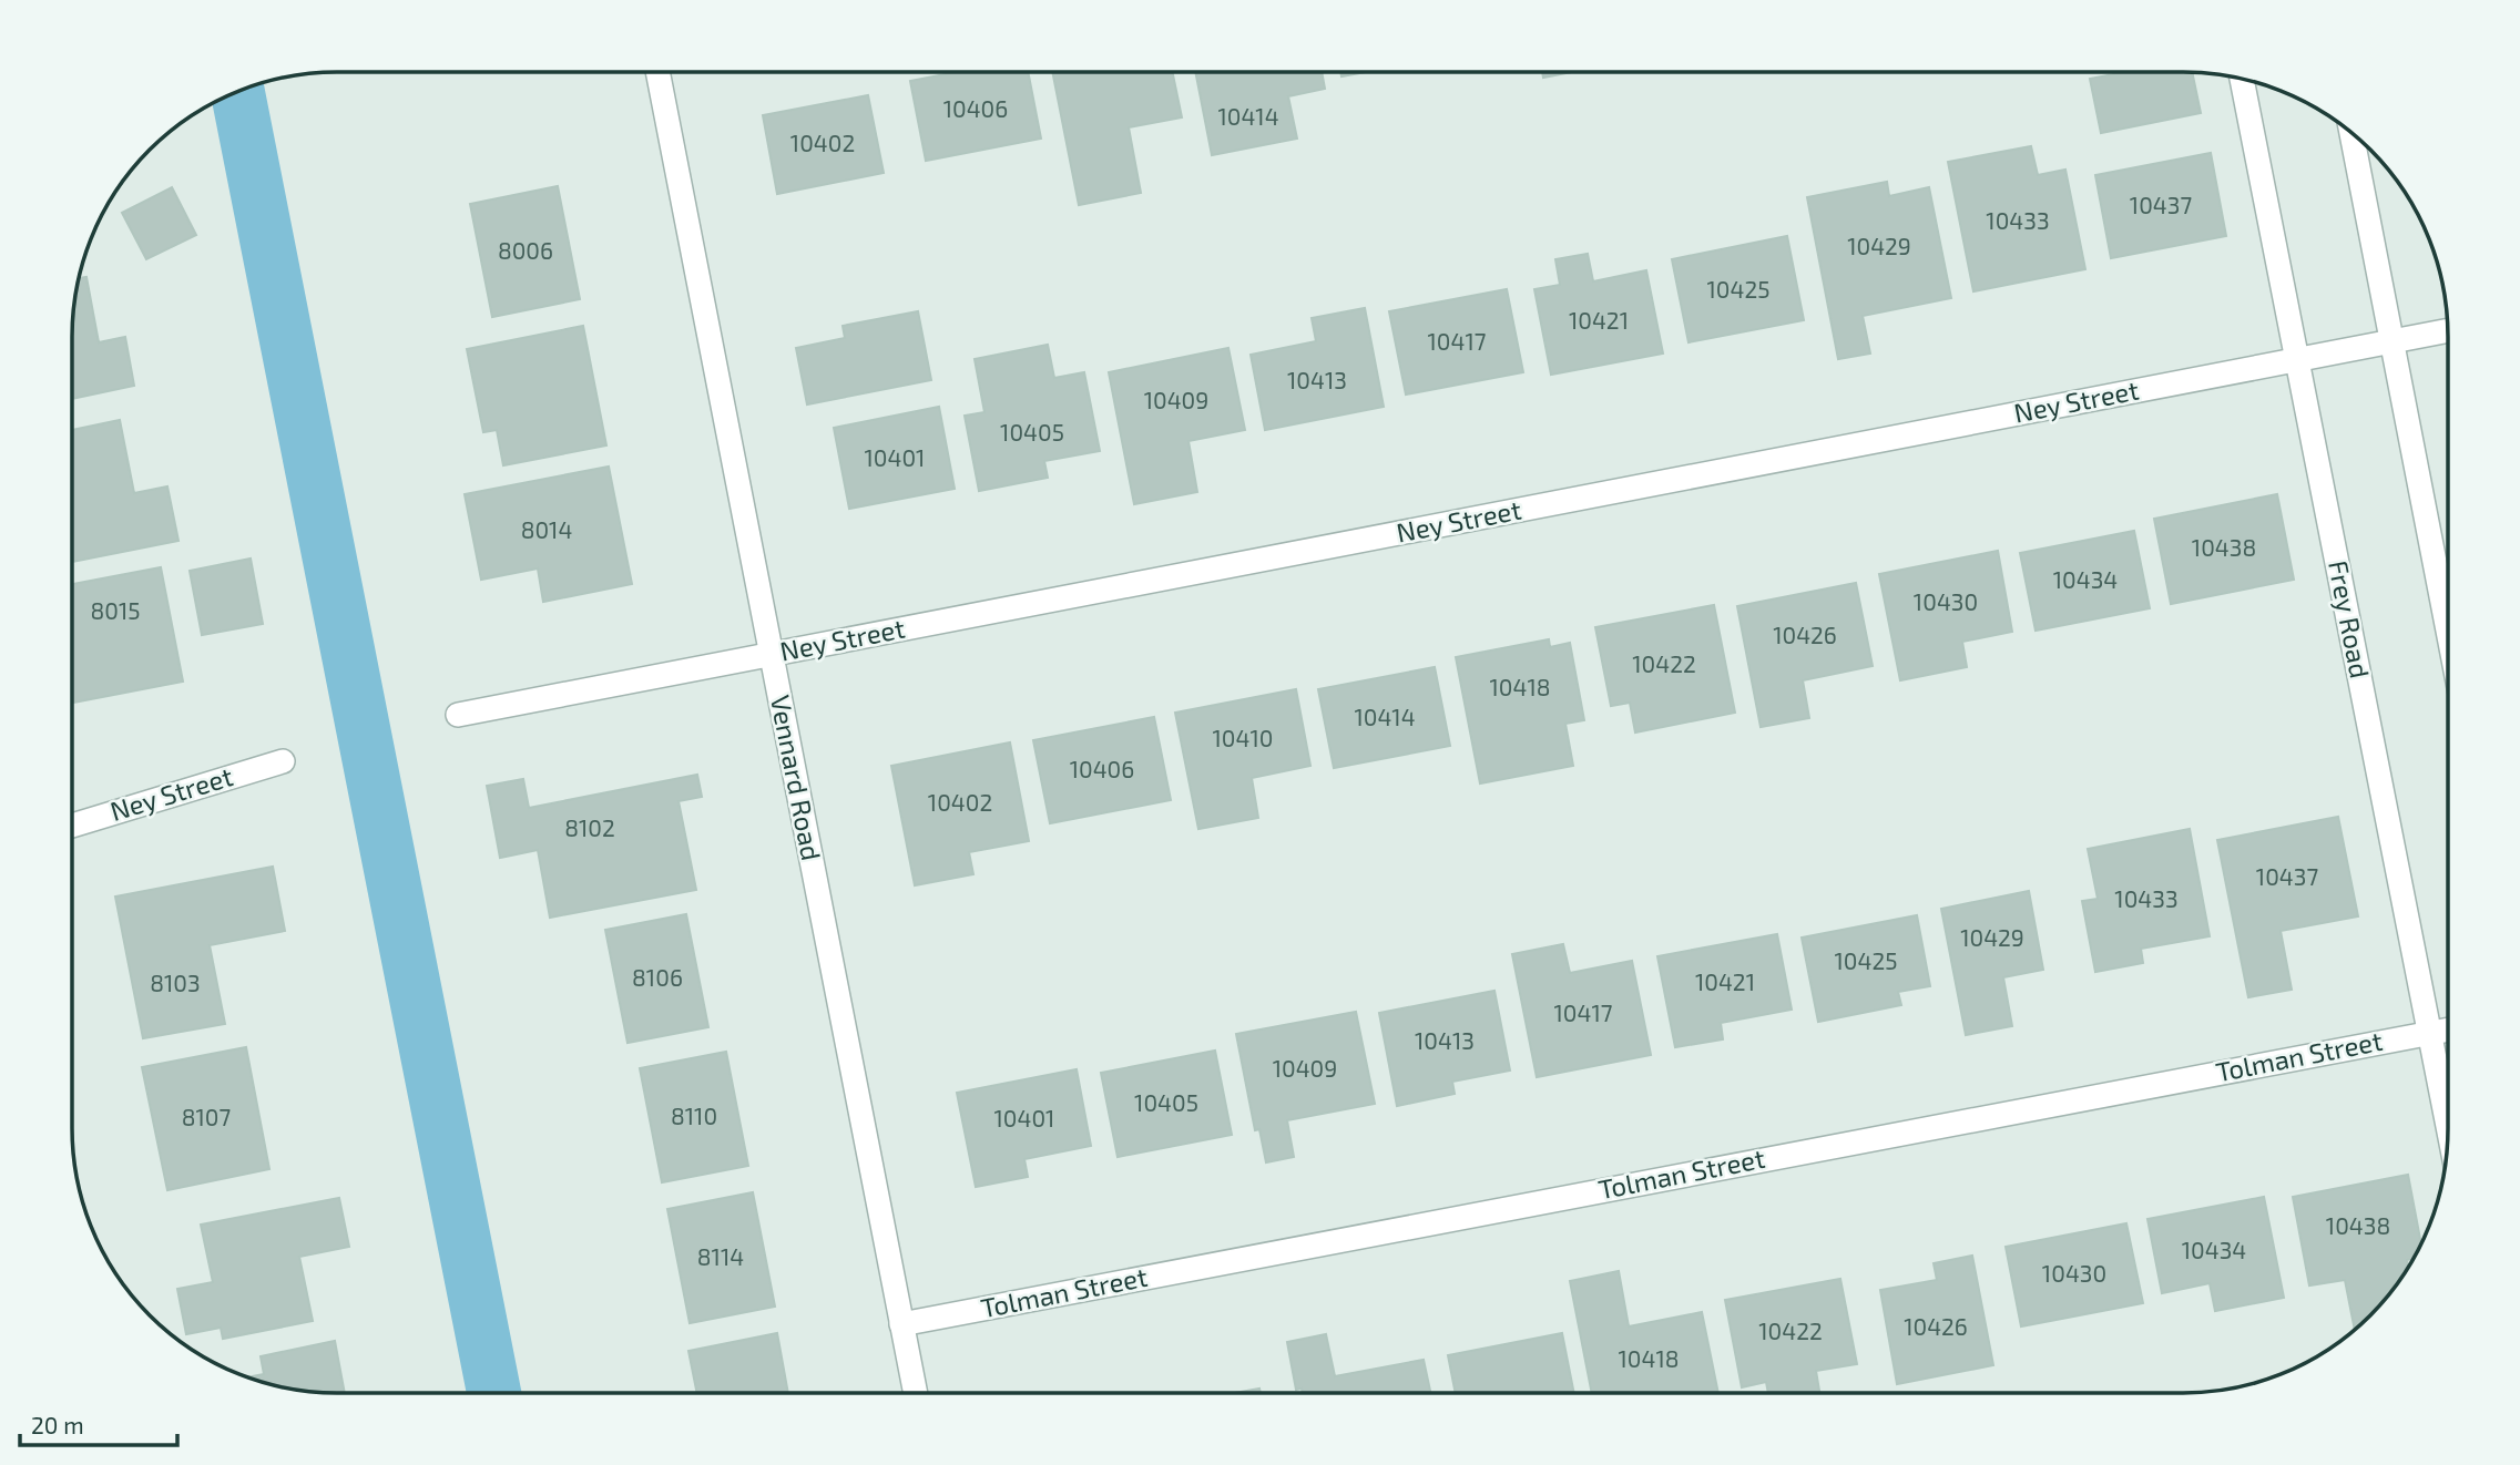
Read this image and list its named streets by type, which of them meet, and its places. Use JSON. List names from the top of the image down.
{
  "streets": {
    "street": [
      "Ney Street",
      "Frey Road",
      "Vennard Road",
      "Tolman Street"
    ]
  },
  "crossings": [
    ["Ney Street", "Frey Road"],
    ["Ney Street", "Vennard Road"],
    ["Frey Road", "Tolman Street"],
    ["Vennard Road", "Tolman Street"]
  ],
  "house_numbers": [
    "10406",
    "10414",
    "10402",
    "10437",
    "10433",
    "10429",
    "8006",
    "10425",
    "10421",
    "10417",
    "10413",
    "10409",
    "10405",
    "10401",
    "8014",
    "10438",
    "10434",
    "10430",
    "8015",
    "10426",
    "10422",
    "10418",
    "10414",
    "10410",
    "10406",
    "10402",
    "8102",
    "10437",
    "10433",
    "10429",
    "10425",
    "8106",
    "10421",
    "8103",
    "10417",
    "10413",
    "10409",
    "10405",
    "8110",
    "8107",
    "10401",
    "10438",
    "10434",
    "8114",
    "10430",
    "10426",
    "10422",
    "10418"
  ],
  "scale_bar": "20 m"
}
